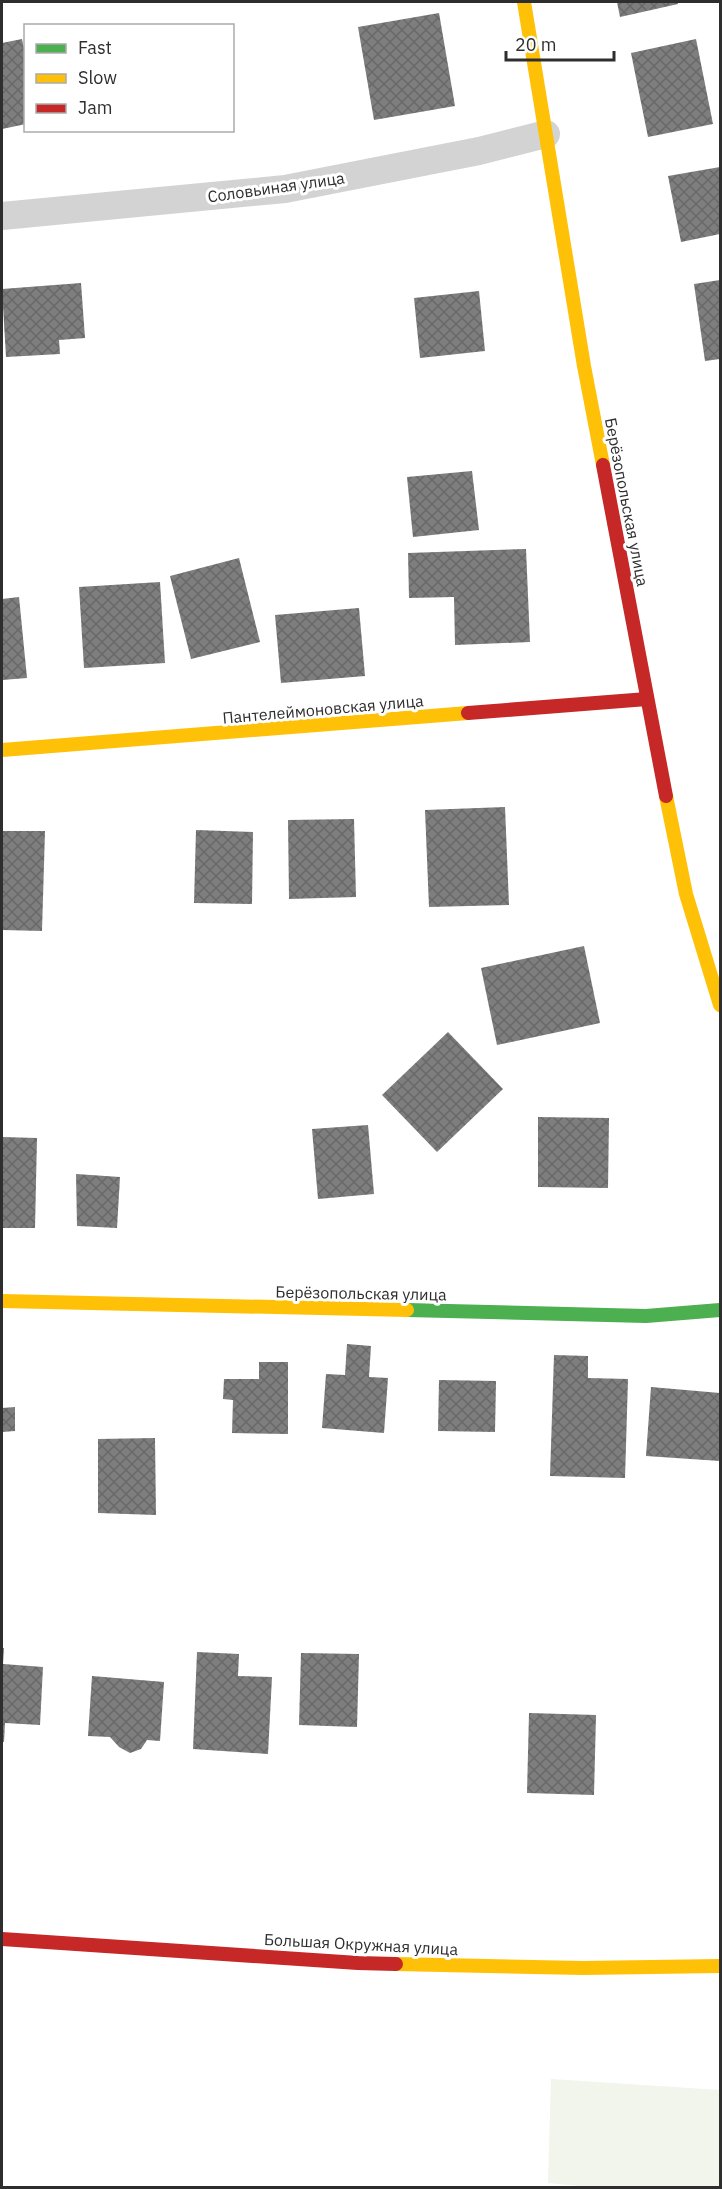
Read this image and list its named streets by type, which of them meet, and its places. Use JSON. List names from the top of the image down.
{
  "streets": {
    "street": [
      "Соловьиная улица",
      "Берёзопольская улица",
      "Пантелеймоновская улица",
      "Большая Окружная улица"
    ]
  },
  "crossings": [
    ["Соловьиная улица", "Берёзопольская улица"],
    ["Берёзопольская улица", "Пантелеймоновская улица"]
  ],
  "legend": ["Fast", "Slow", "Jam"],
  "scale_bar": "20 m"
}
